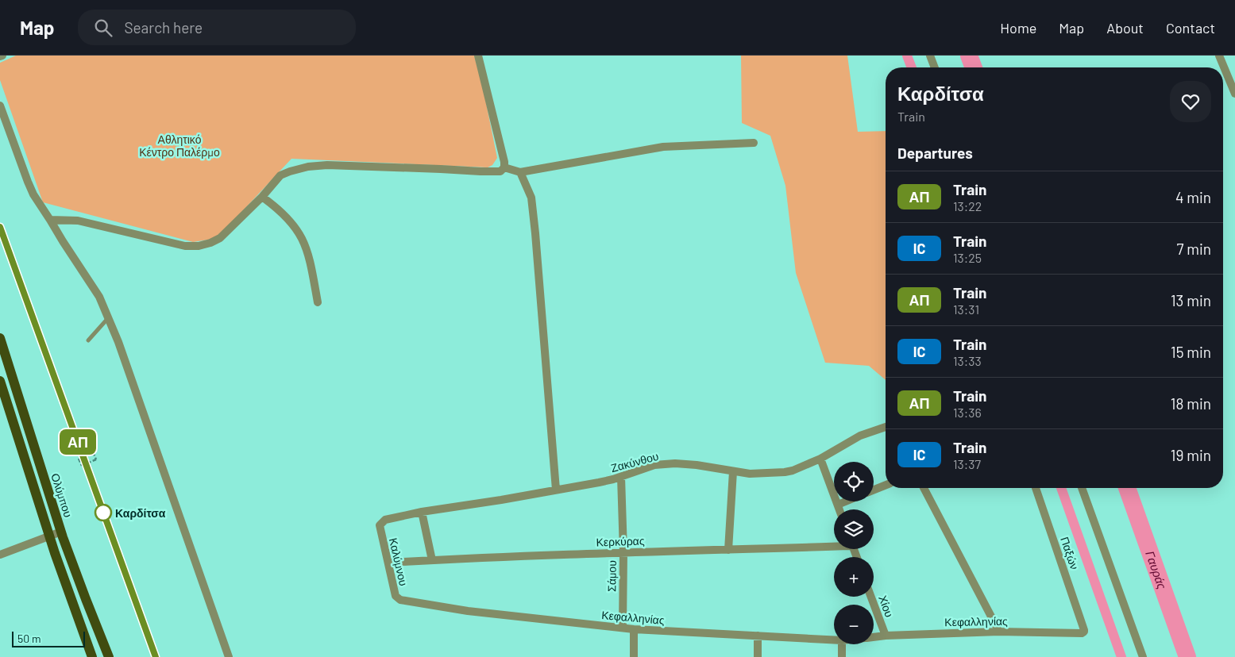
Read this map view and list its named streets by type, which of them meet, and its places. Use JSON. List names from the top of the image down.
{
  "streets": {
    "main road": ["Ολύμπου"],
    "street": [
      "Ζακύνθου",
      "Κερκύρας",
      "Παξών",
      "Καλύμνου",
      "Σάμου",
      "Χίου",
      "Κεφαλληνίας"
    ]
  },
  "crossings": [
    ["Ζακύνθου", "Καλύμνου"],
    ["Ζακύνθου", "Σάμου"],
    ["Κερκύρας", "Καλύμνου"],
    ["Κερκύρας", "Σάμου"],
    ["Παξών", "Κεφαλληνίας"],
    ["Καλύμνου", "Κεφαλληνίας"],
    ["Σάμου", "Κεφαλληνίας"],
    ["Χίου", "Κεφαλληνίας"]
  ],
  "water": ["Γαυράς"],
  "parks": ["Αθλητικό Κέντρο Παλέρμο"],
  "places": ["Καρδίτσα"],
  "scale_bar": "50 m",
  "page": {
    "header": "Map",
    "search": "Search here",
    "nav": [
      "Home",
      "Map",
      "About",
      "Contact"
    ],
    "on_map": "ΑΠ",
    "heading": [
      ["Καρδίτσα", "Train"],
      "Departures"
    ],
    "list": [
      {
        "mark": "ΑΠ",
        "name": "Train",
        "note": "13:22",
        "value": "4 min"
      },
      {
        "mark": "IC",
        "name": "Train",
        "note": "13:25",
        "value": "7 min"
      },
      {
        "mark": "ΑΠ",
        "name": "Train",
        "note": "13:31",
        "value": "13 min"
      },
      {
        "mark": "IC",
        "name": "Train",
        "note": "13:33",
        "value": "15 min"
      },
      {
        "mark": "ΑΠ",
        "name": "Train",
        "note": "13:36",
        "value": "18 min"
      },
      {
        "mark": "IC",
        "name": "Train",
        "note": "13:37",
        "value": "19 min"
      }
    ],
    "map_buttons": ["+", "−"],
    "scale": "50 m"
  }
}
